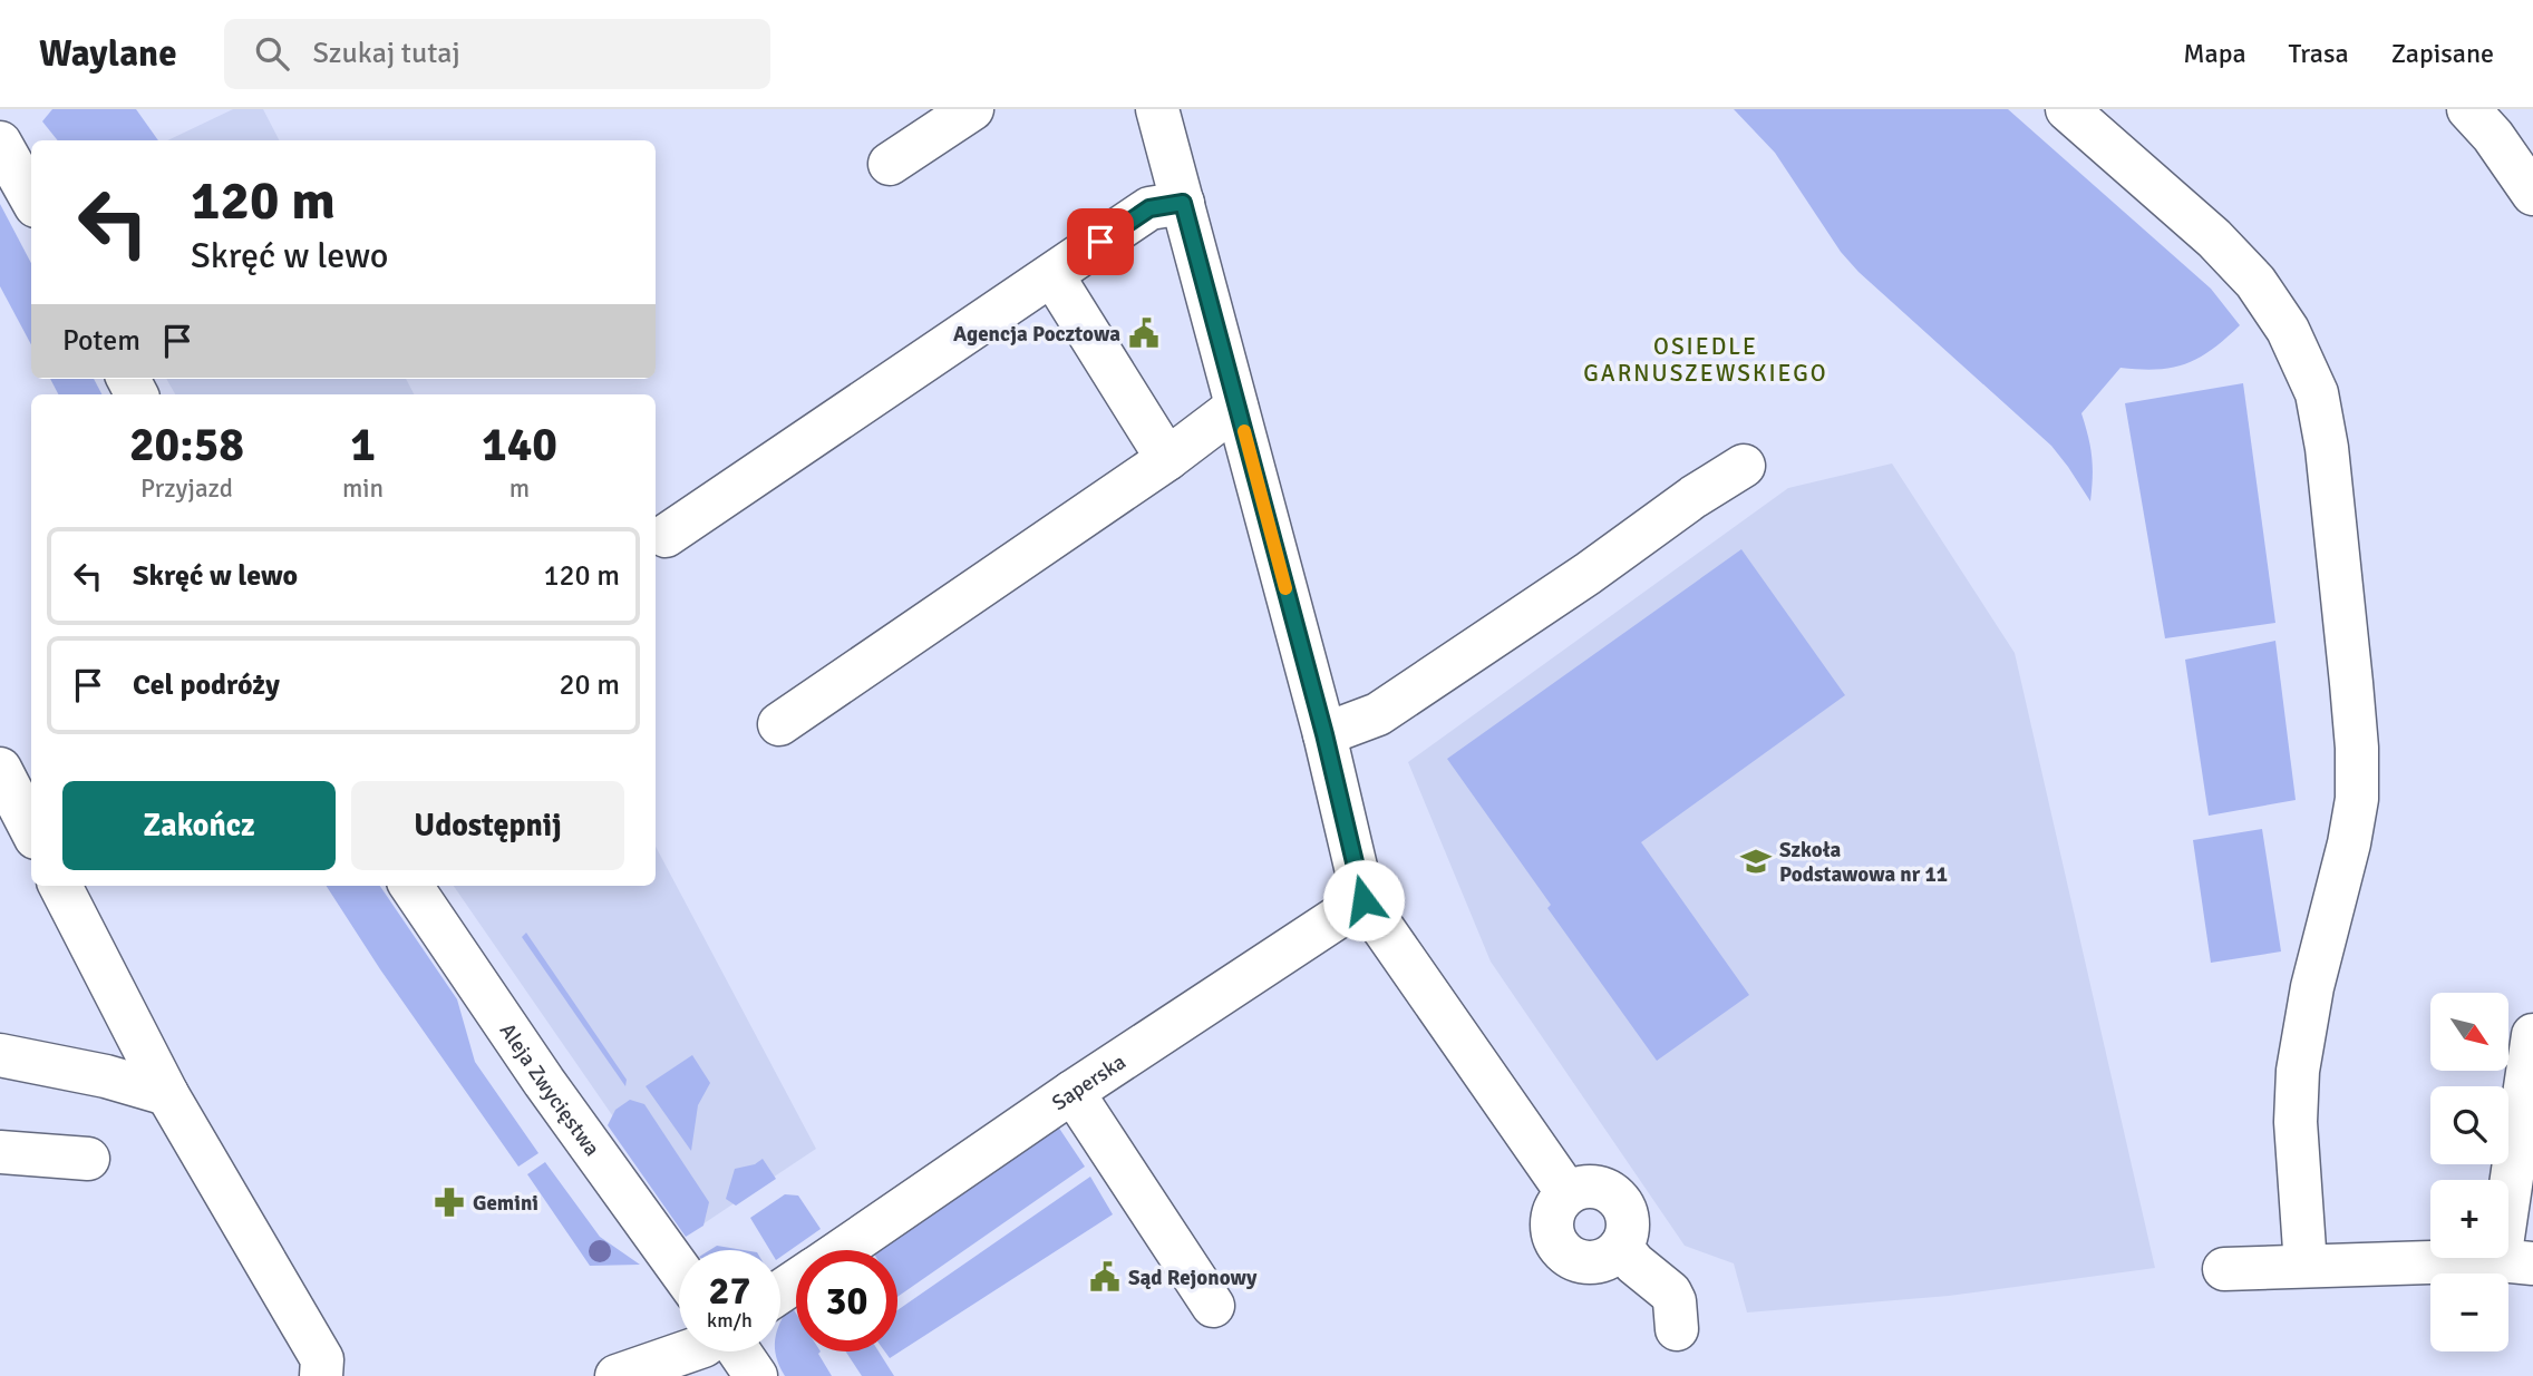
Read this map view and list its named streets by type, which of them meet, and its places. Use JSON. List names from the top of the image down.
{
  "streets": {
    "street": ["Saperska", "Aleja Zwycięstwa"]
  },
  "districts": ["OSIEDLE GARNUSZEWSKIEGO"],
  "places": {
    "public building": ["Agencja Pocztowa", "Sąd Rejonowy"],
    "school or university": ["Szkoła Podstawowa nr 11"],
    "pharmacy": ["Gemini"]
  },
  "north": "bottom right",
  "page": {
    "header": "Waylane",
    "search": "Szukaj tutaj",
    "nav": ["Mapa", "Trasa", "Zapisane"],
    "turn": ["120 m", "Skręć w lewo"],
    "then": "Potem",
    "eta": [
      "20:58",
      "Przyjazd",
      "1",
      "min",
      "140",
      "m"
    ],
    "list": [
      {
        "name": "Skręć w lewo",
        "value": "120 m"
      },
      {
        "name": "Cel podróży",
        "value": "20 m"
      }
    ],
    "buttons": ["Zakończ", "Udostępnij"],
    "map_buttons": ["+", "−"],
    "speed": "27 km/h",
    "limit": "30"
  }
}
